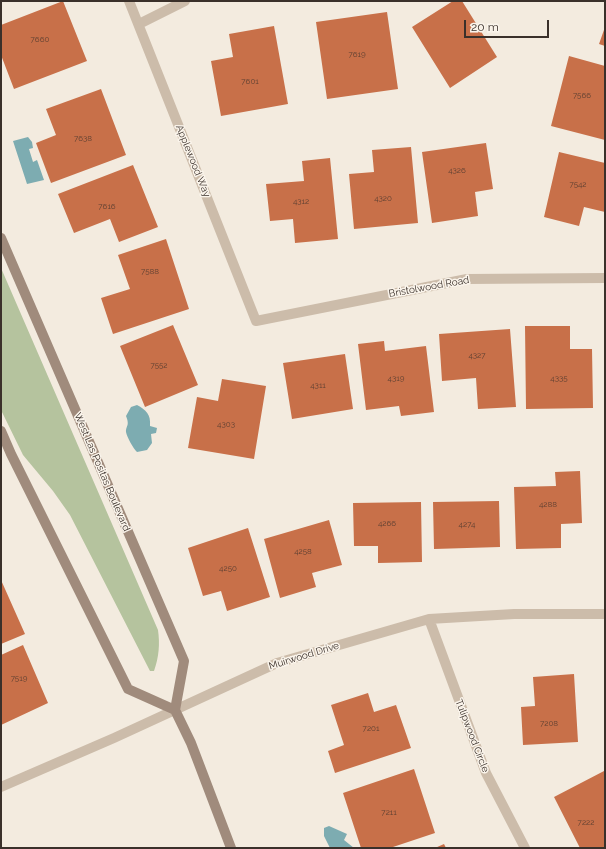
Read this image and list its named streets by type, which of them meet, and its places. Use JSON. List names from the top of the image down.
{
  "streets": {
    "main road": ["West Las Positas Boulevard"],
    "street": [
      "Applewood Way",
      "Bristolwood Road",
      "Muirwood Drive",
      "Tulipwood Circle"
    ]
  },
  "crossings": [
    ["Applewood Way", "Bristolwood Road"],
    ["West Las Positas Boulevard", "Muirwood Drive"],
    ["Muirwood Drive", "Tulipwood Circle"]
  ],
  "house_numbers": [
    "7660",
    "7619",
    "7601",
    "7566",
    "7638",
    "4326",
    "7542",
    "4320",
    "4312",
    "7616",
    "7588",
    "4327",
    "7552",
    "4319",
    "4335",
    "4311",
    "4303",
    "4288",
    "4266",
    "4274",
    "4258",
    "4250",
    "7519",
    "7208",
    "7201",
    "7211",
    "7222"
  ],
  "scale_bar": "20 m"
}
